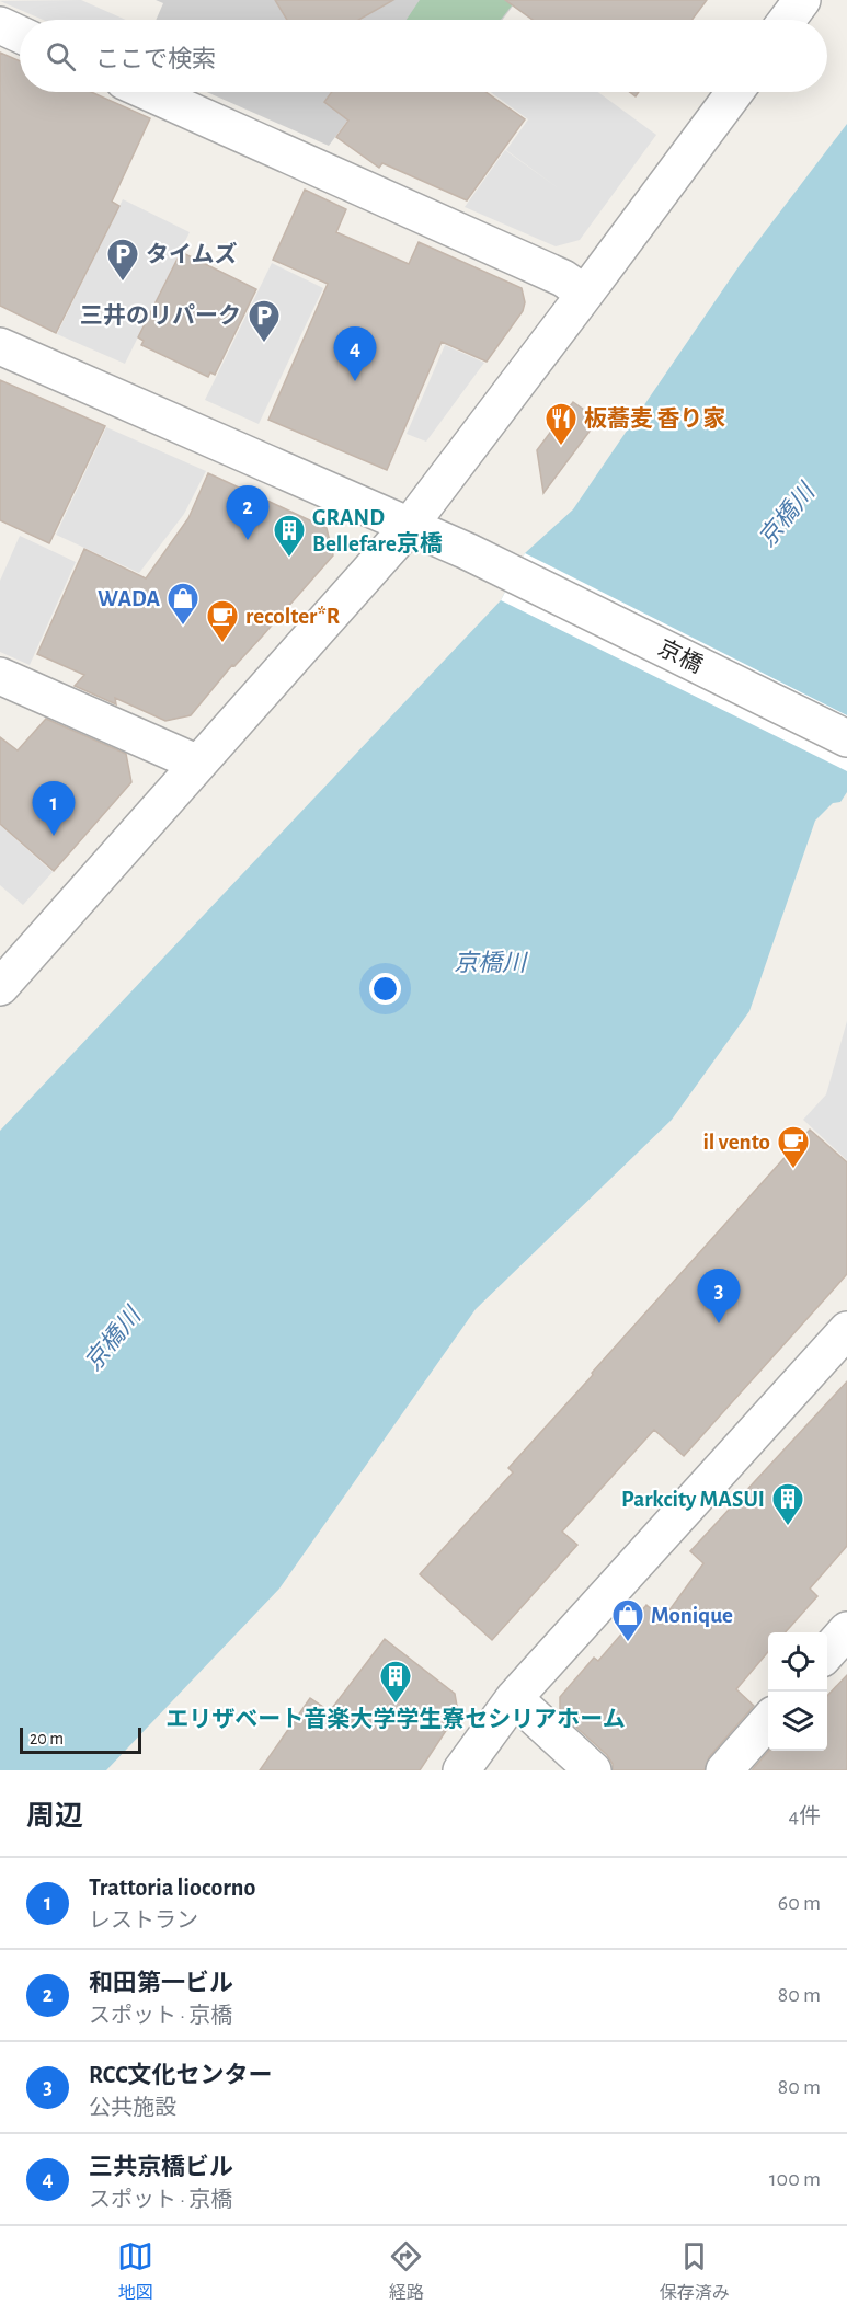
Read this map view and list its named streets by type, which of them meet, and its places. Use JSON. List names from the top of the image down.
{
  "streets": {
    "street": ["京橋"]
  },
  "water": ["京橋川"],
  "places": {
    "parking": ["タイムズ", "三井のリパーク"],
    "restaurant": ["板蕎麦 香り家"],
    "building": ["GRAND Bellefare京橋", "Parkcity MASUI", "エリザベート音楽大学学生寮セシリアホーム"],
    "shop": ["WADA", "Monique"],
    "cafe": ["recolter*R", "il vento"]
  },
  "scale_bar": "20 m",
  "page": {
    "search": "ここで検索",
    "pins": [
      "4",
      "2",
      "1",
      "3"
    ],
    "scale": "20 m",
    "heading": ["周辺", "4件"],
    "list": [
      {
        "mark": "1",
        "name": "Trattoria liocorno",
        "note": "レストラン",
        "value": "60 m"
      },
      {
        "mark": "2",
        "name": "和田第一ビル",
        "note": "スポット · 京橋",
        "value": "80 m"
      },
      {
        "mark": "3",
        "name": "RCC文化センター",
        "note": "公共施設",
        "value": "80 m"
      },
      {
        "mark": "4",
        "name": "三共京橋ビル",
        "note": "スポット · 京橋",
        "value": "100 m"
      }
    ],
    "nav": ["地図", "経路", "保存済み"]
  }
}
